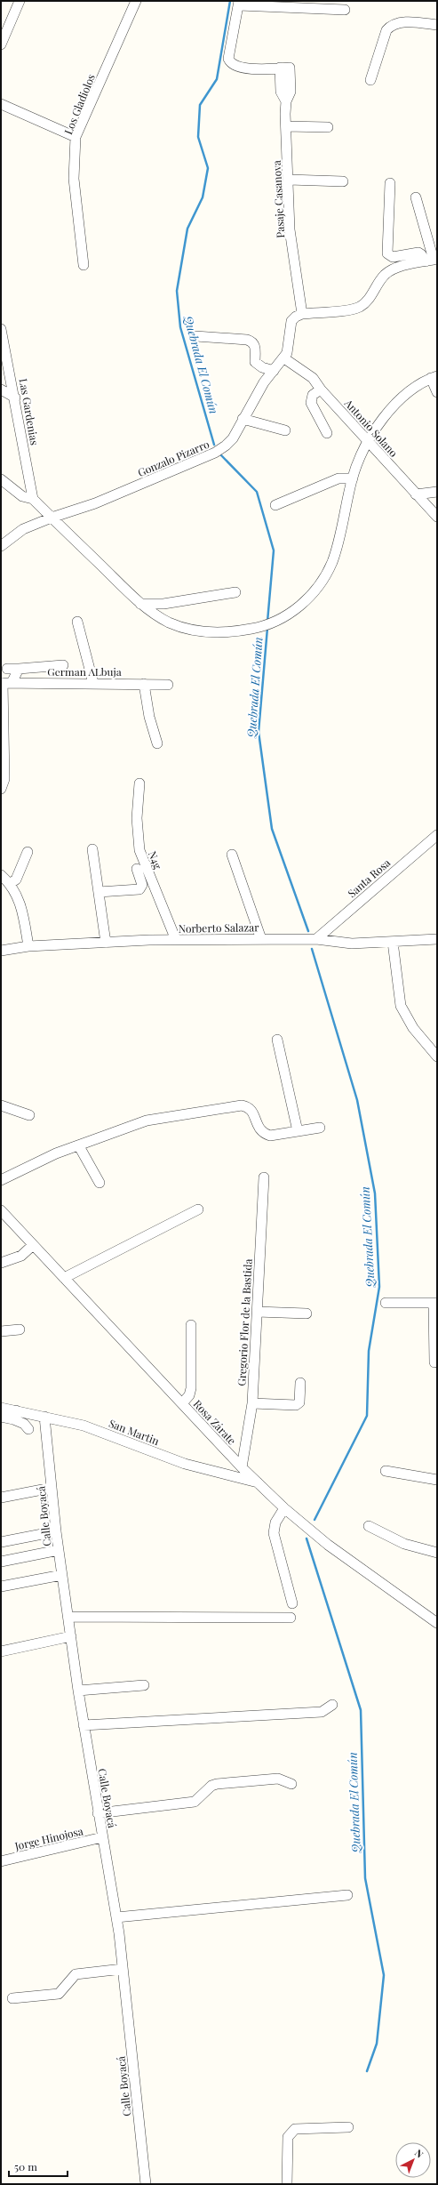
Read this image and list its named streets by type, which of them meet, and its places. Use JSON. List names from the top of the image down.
{
  "streets": {
    "street": [
      "Los Gladiolos",
      "Pasaje Casanova",
      "Las Gardenias",
      "Antonio Solano",
      "Gonzalo Pizarro",
      "German ALbuja",
      "N4g",
      "Santa Rosa",
      "Norberto Salazar",
      "Gregorio Flor de la Bastida",
      "Rosa Zárate",
      "San Martin",
      "Calle Boyacá",
      "Jorge Hinojosa"
    ]
  },
  "crossings": [
    ["Pasaje Casanova", "Gonzalo Pizarro"],
    ["Antonio Solano", "Gonzalo Pizarro"],
    ["N4g", "Norberto Salazar"],
    ["Santa Rosa", "Norberto Salazar"],
    ["Gregorio Flor de la Bastida", "Rosa Zárate"],
    ["Rosa Zárate", "San Martin"],
    ["San Martin", "Calle Boyacá"],
    ["Calle Boyacá", "Jorge Hinojosa"]
  ],
  "water": ["Quebrada El Común"],
  "scale_bar": "50 m",
  "north": "top right"
}
